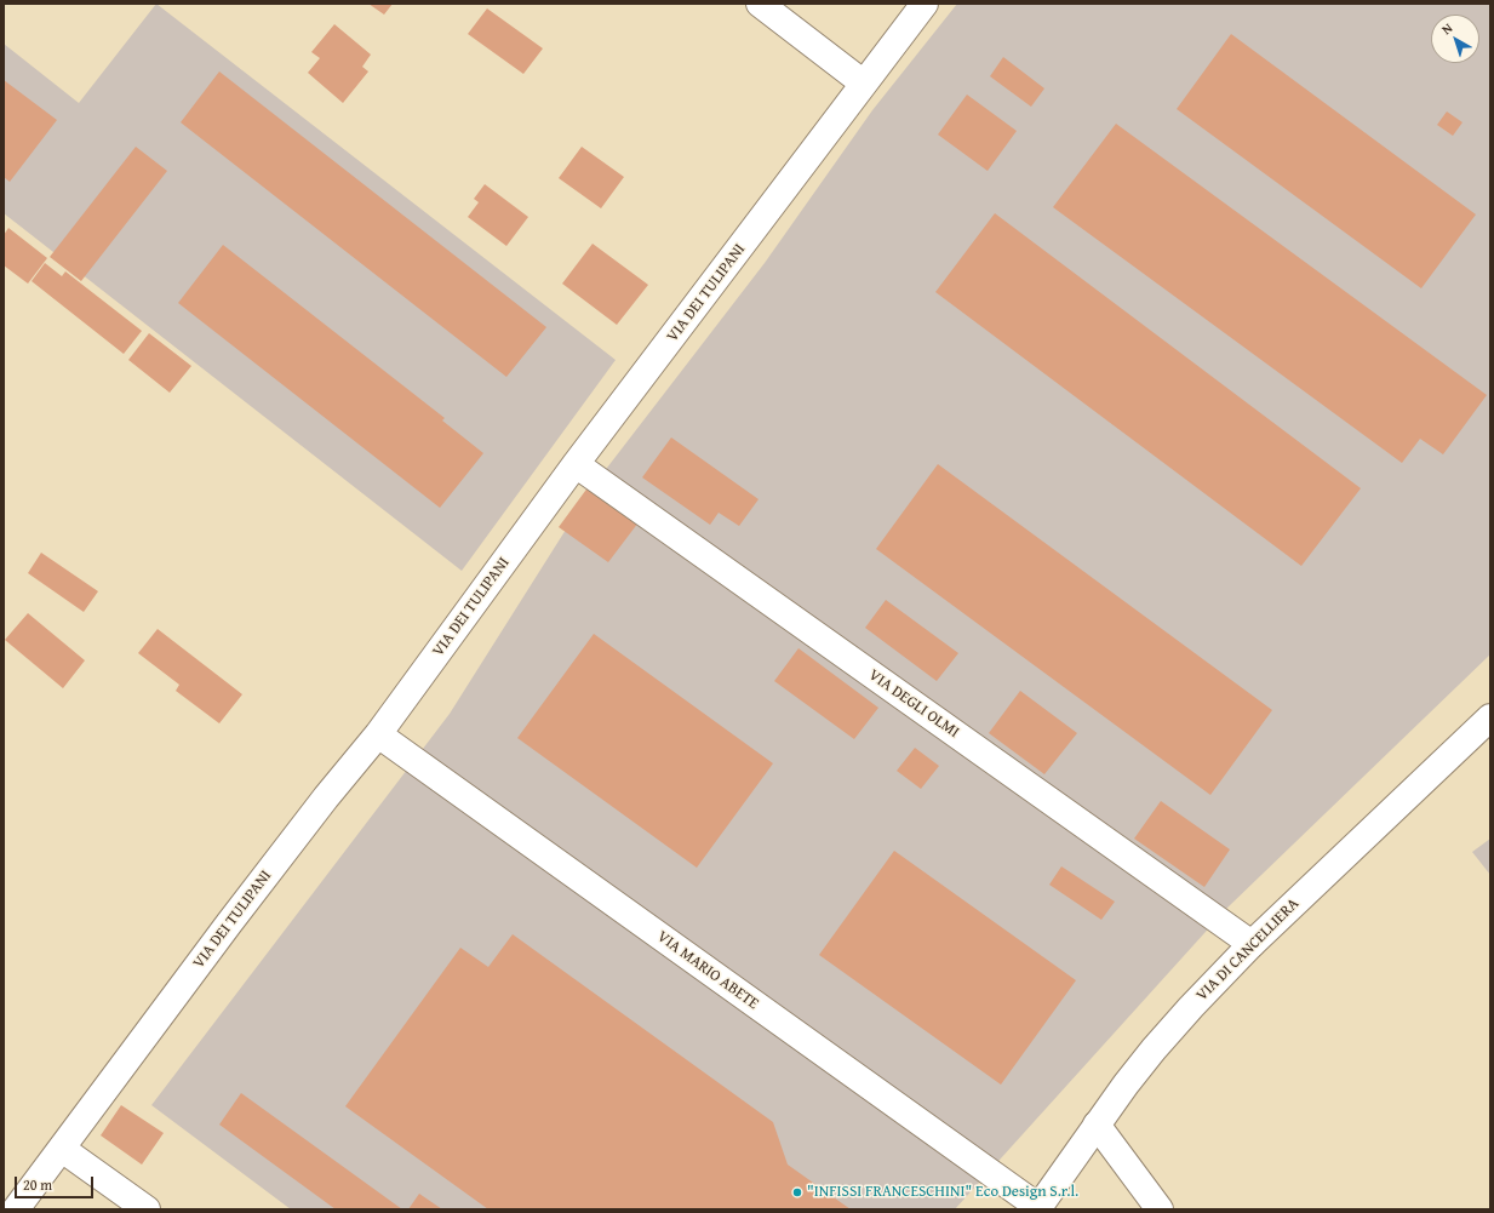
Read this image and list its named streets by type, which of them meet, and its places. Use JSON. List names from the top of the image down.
{
  "streets": {
    "street": [
      "VIA DEI TULIPANI",
      "VIA DEGLI OLMI",
      "VIA DI CANCELLIERA",
      "VIA MARIO ABETE"
    ]
  },
  "crossings": [
    ["VIA DEI TULIPANI", "VIA DEGLI OLMI"],
    ["VIA DEI TULIPANI", "VIA MARIO ABETE"],
    ["VIA DEGLI OLMI", "VIA DI CANCELLIERA"],
    ["VIA DI CANCELLIERA", "VIA MARIO ABETE"]
  ],
  "places": ["\"INFISSI FRANCESCHINI\" Eco Design S.r.l."],
  "scale_bar": "20 m",
  "north": "top left"
}
